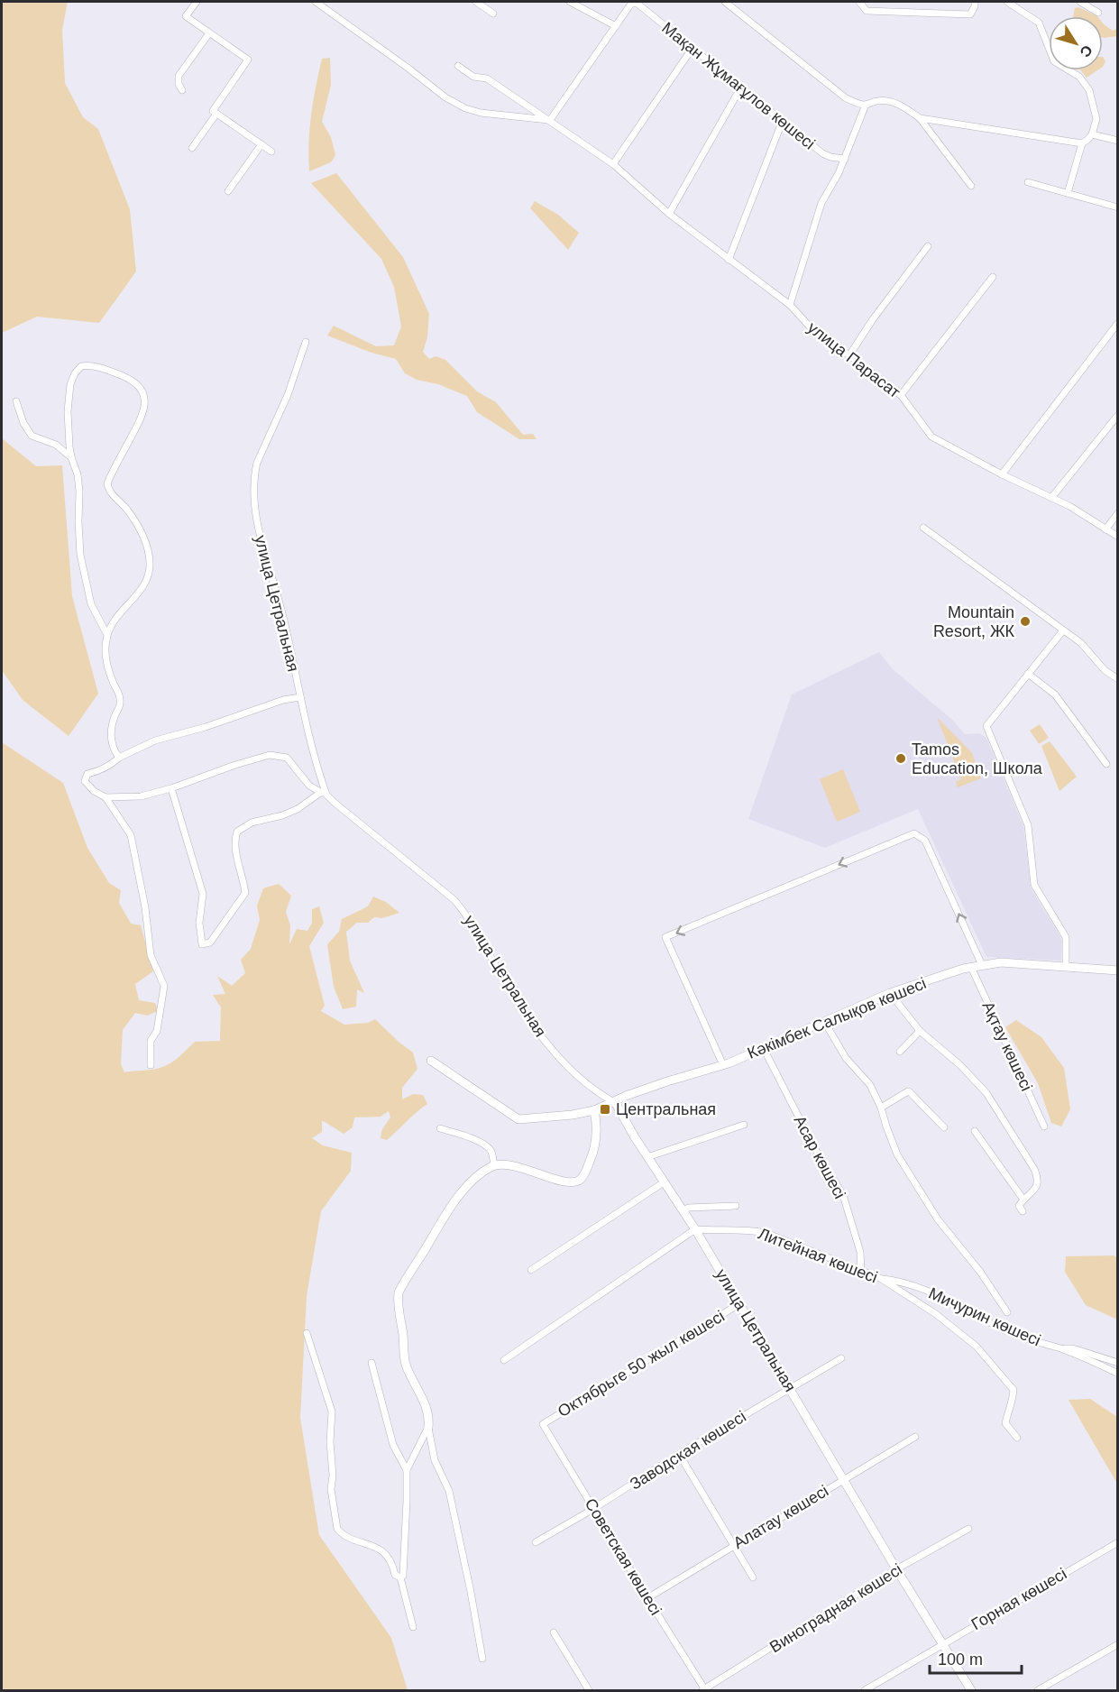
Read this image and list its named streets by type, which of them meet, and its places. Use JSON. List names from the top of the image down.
{
  "streets": {
    "street": [
      "Мақан Жұмағұлов көшесі",
      "улица Парасат",
      "улица Цетральная",
      "Кәкімбек Салықов көшесі",
      "Ақтау көшесі",
      "Асар көшесі",
      "Литейная көшесі",
      "Мичурин көшесі",
      "Октябрьге 50 жыл көшесі",
      "Заводская көшесі",
      "Алатау көшесі",
      "Советская көшесі",
      "Горная көшесі",
      "Виноградная көшесі"
    ]
  },
  "crossings": [
    ["улица Цетральная", "Кәкімбек Салықов көшесі"],
    ["улица Цетральная", "Литейная көшесі"],
    ["улица Цетральная", "Октябрьге 50 жыл көшесі"],
    ["улица Цетральная", "Заводская көшесі"],
    ["улица Цетральная", "Алатау көшесі"],
    ["улица Цетральная", "Горная көшесі"],
    ["улица Цетральная", "Виноградная көшесі"],
    ["Кәкімбек Салықов көшесі", "Ақтау көшесі"],
    ["Кәкімбек Салықов көшесі", "Асар көшесі"],
    ["Асар көшесі", "Литейная көшесі"],
    ["Литейная көшесі", "Мичурин көшесі"],
    ["Октябрьге 50 жыл көшесі", "Советская көшесі"],
    ["Заводская көшесі", "Советская көшесі"],
    ["Алатау көшесі", "Советская көшесі"],
    ["Советская көшесі", "Виноградная көшесі"]
  ],
  "places": {
    "other": ["Mountain Resort, ЖК", "Tamos Education, Школа"],
    "transit": ["Центральная"]
  },
  "scale_bar": "100 m",
  "north": "bottom right"
}
